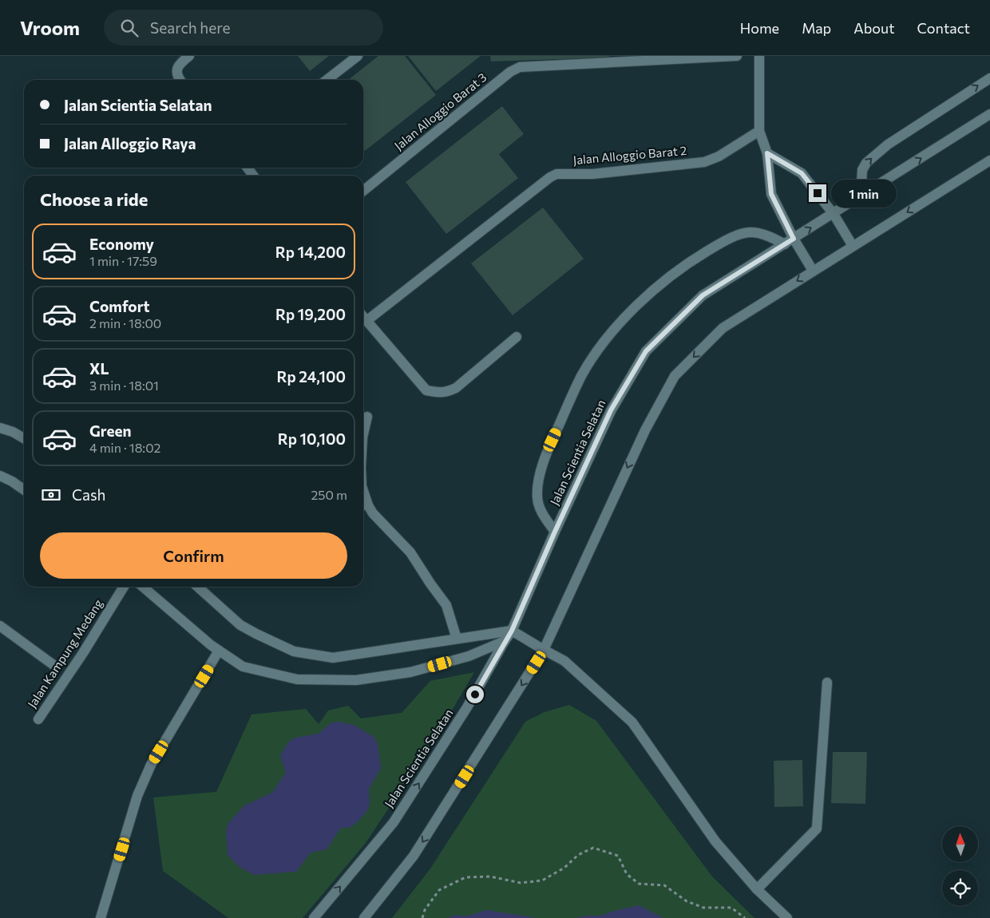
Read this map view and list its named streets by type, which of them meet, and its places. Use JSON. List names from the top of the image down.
{
  "streets": {
    "street": [
      "Jalan Alloggio Barat 3",
      "Jalan Alloggio Barat 2",
      "Jalan Scientia Selatan",
      "Jalan Kampung Medang"
    ]
  },
  "north": "top",
  "page": {
    "header": "Vroom",
    "search": "Search here",
    "nav": [
      "Home",
      "Map",
      "About",
      "Contact"
    ],
    "banner": ["Jalan Scientia Selatan", "Jalan Alloggio Raya"],
    "heading": "Choose a ride",
    "bubble": "1 min",
    "list": [
      {
        "name": "Economy",
        "note": "1 min · 17:59",
        "value": "Rp 14,200"
      },
      {
        "name": "Comfort",
        "note": "2 min · 18:00",
        "value": "Rp 19,200"
      },
      {
        "name": "XL",
        "note": "3 min · 18:01",
        "value": "Rp 24,100"
      },
      {
        "name": "Green",
        "note": "4 min · 18:02",
        "value": "Rp 10,100"
      }
    ],
    "pay": ["Cash", "250 m"],
    "buttons": "Confirm"
  }
}
